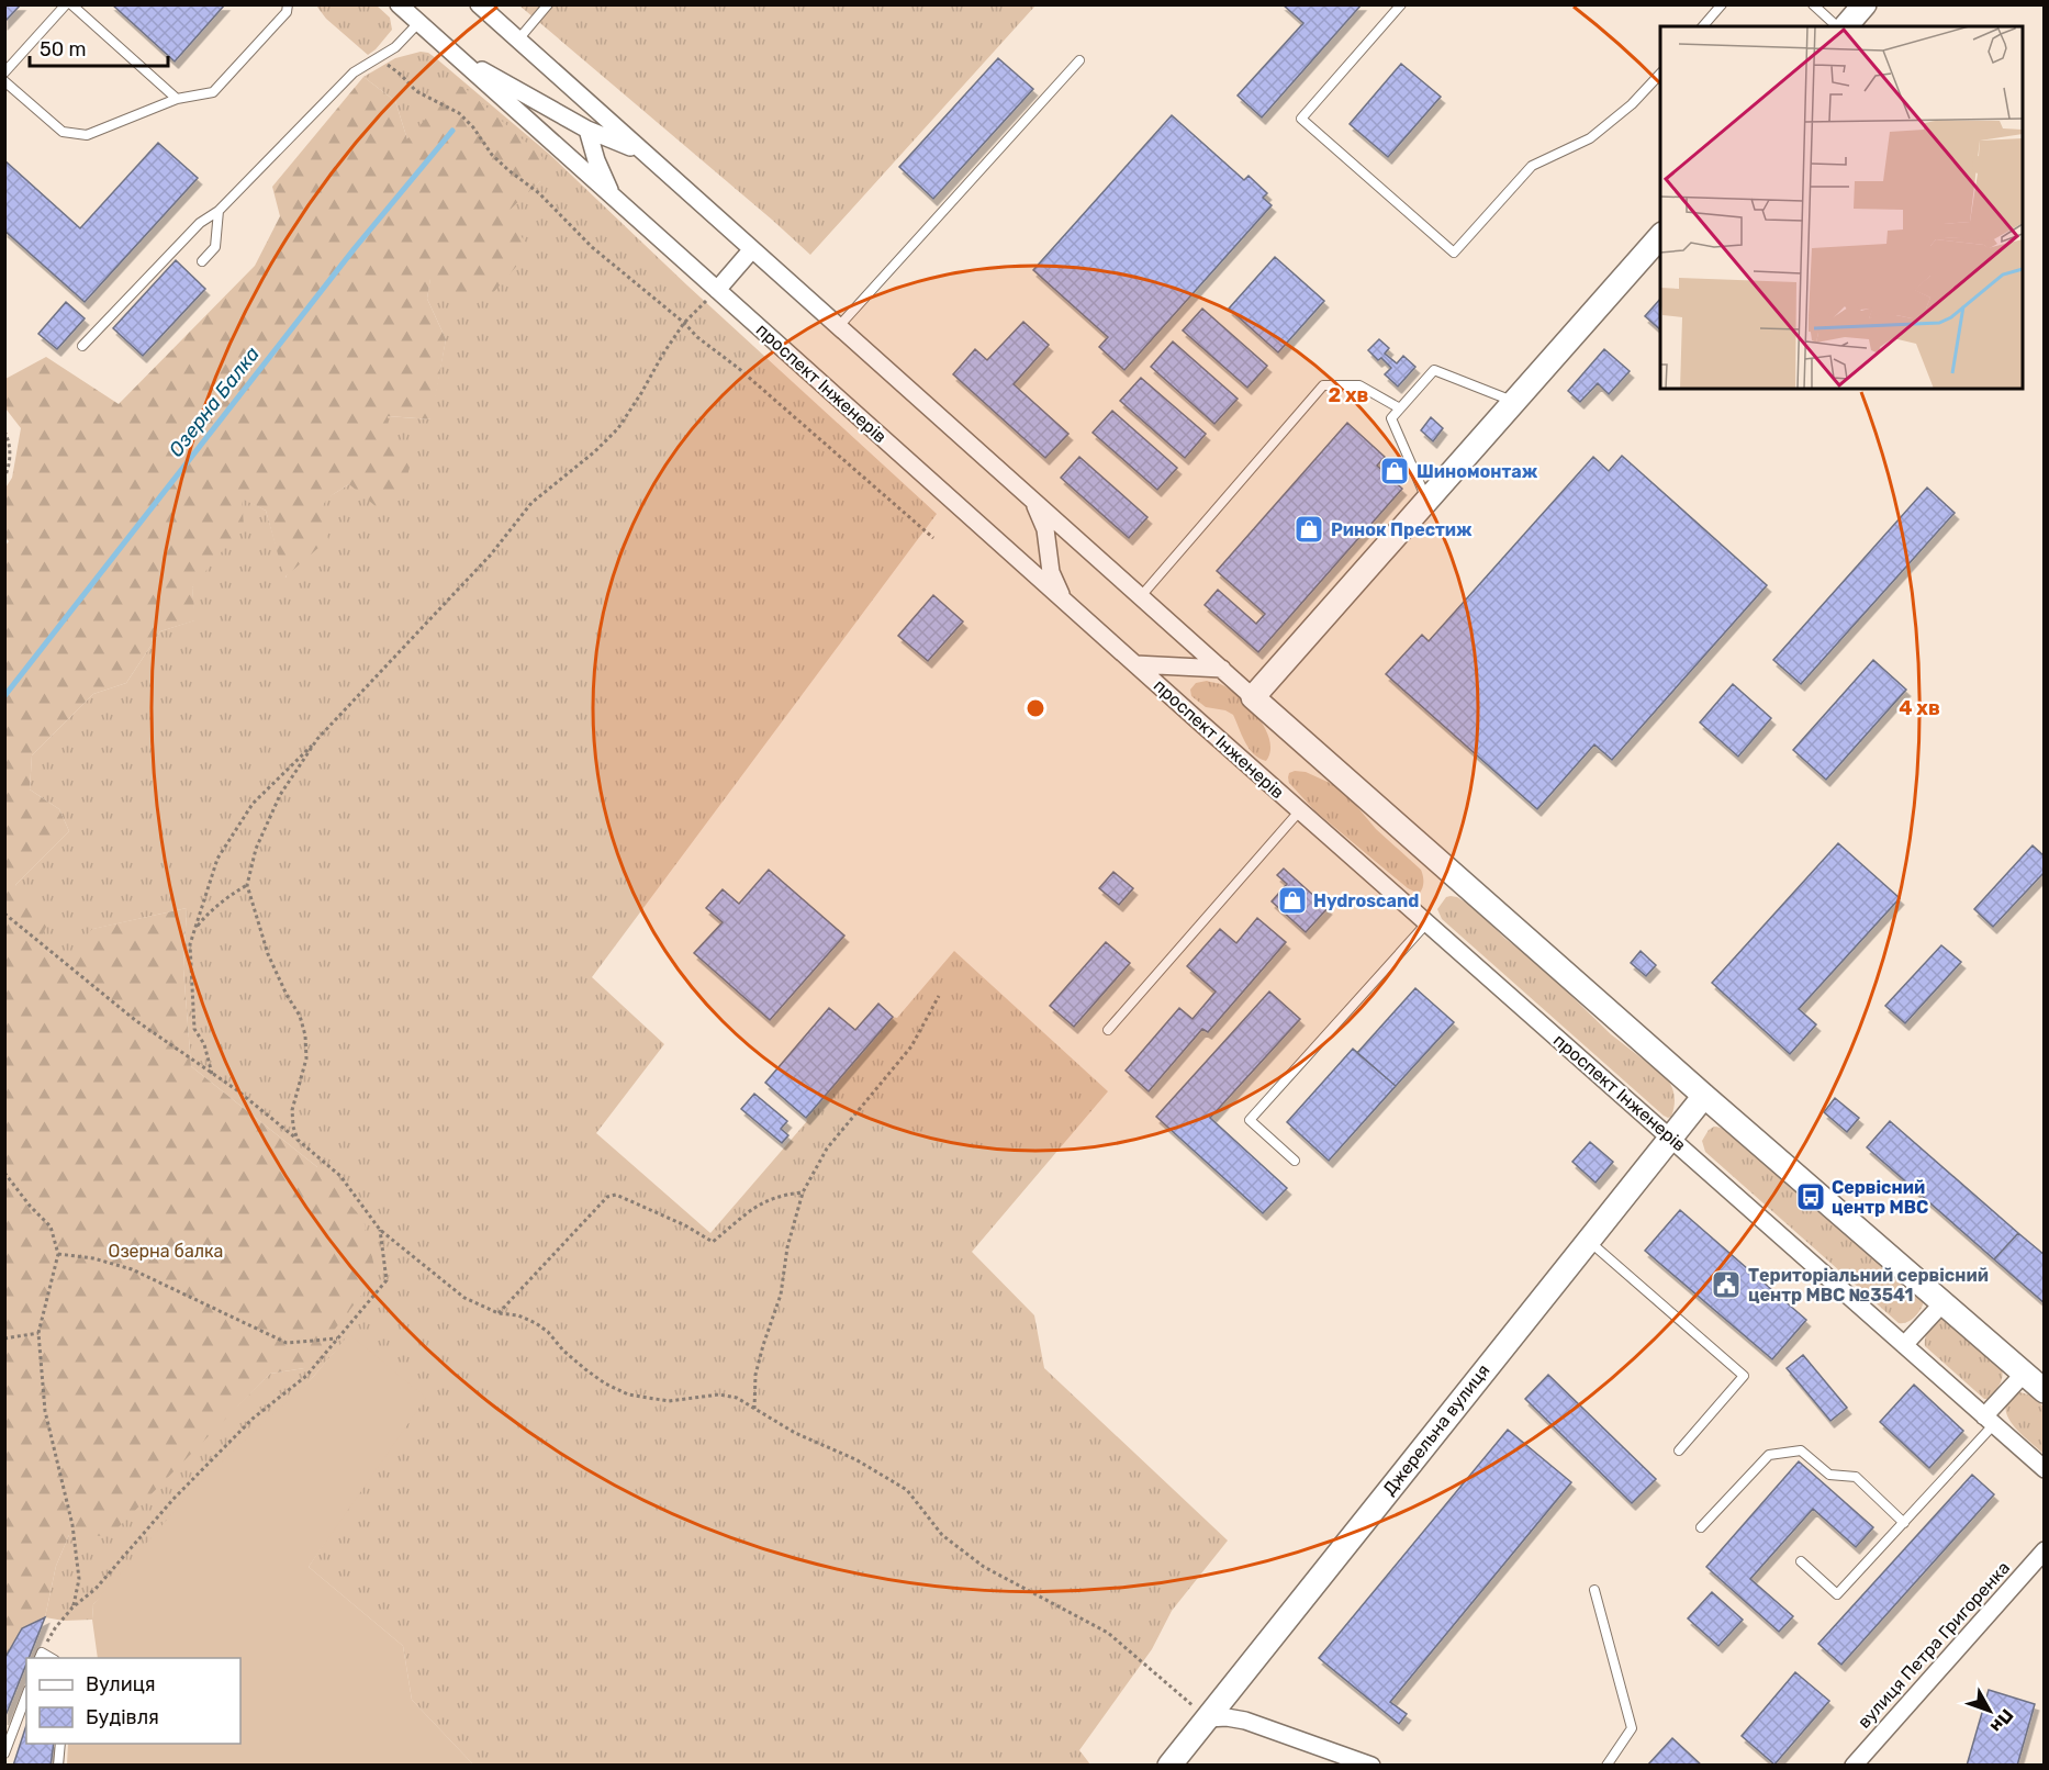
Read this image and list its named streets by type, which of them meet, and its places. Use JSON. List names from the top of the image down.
{
  "streets": {
    "street": ["проспект Інженерів", "Джерельна вулиця", "вулиця Петра Григоренка"]
  },
  "crossings": [
    ["проспект Інженерів", "Джерельна вулиця"]
  ],
  "water": ["Озерна Балка"],
  "parks": ["Озерна балка"],
  "places": {
    "shop": ["Шиномонтаж", "Ринок Престиж", "Hydroscand"],
    "bus stop": ["Сервісний центр МВС"],
    "public building": ["Територіальний сервісний центр МВС №3541"]
  },
  "legend": ["Вулиця", "Будівля"],
  "scale_bar": "50 m",
  "north": "bottom right",
  "rings": ["2 хв", "4 хв"]
}
